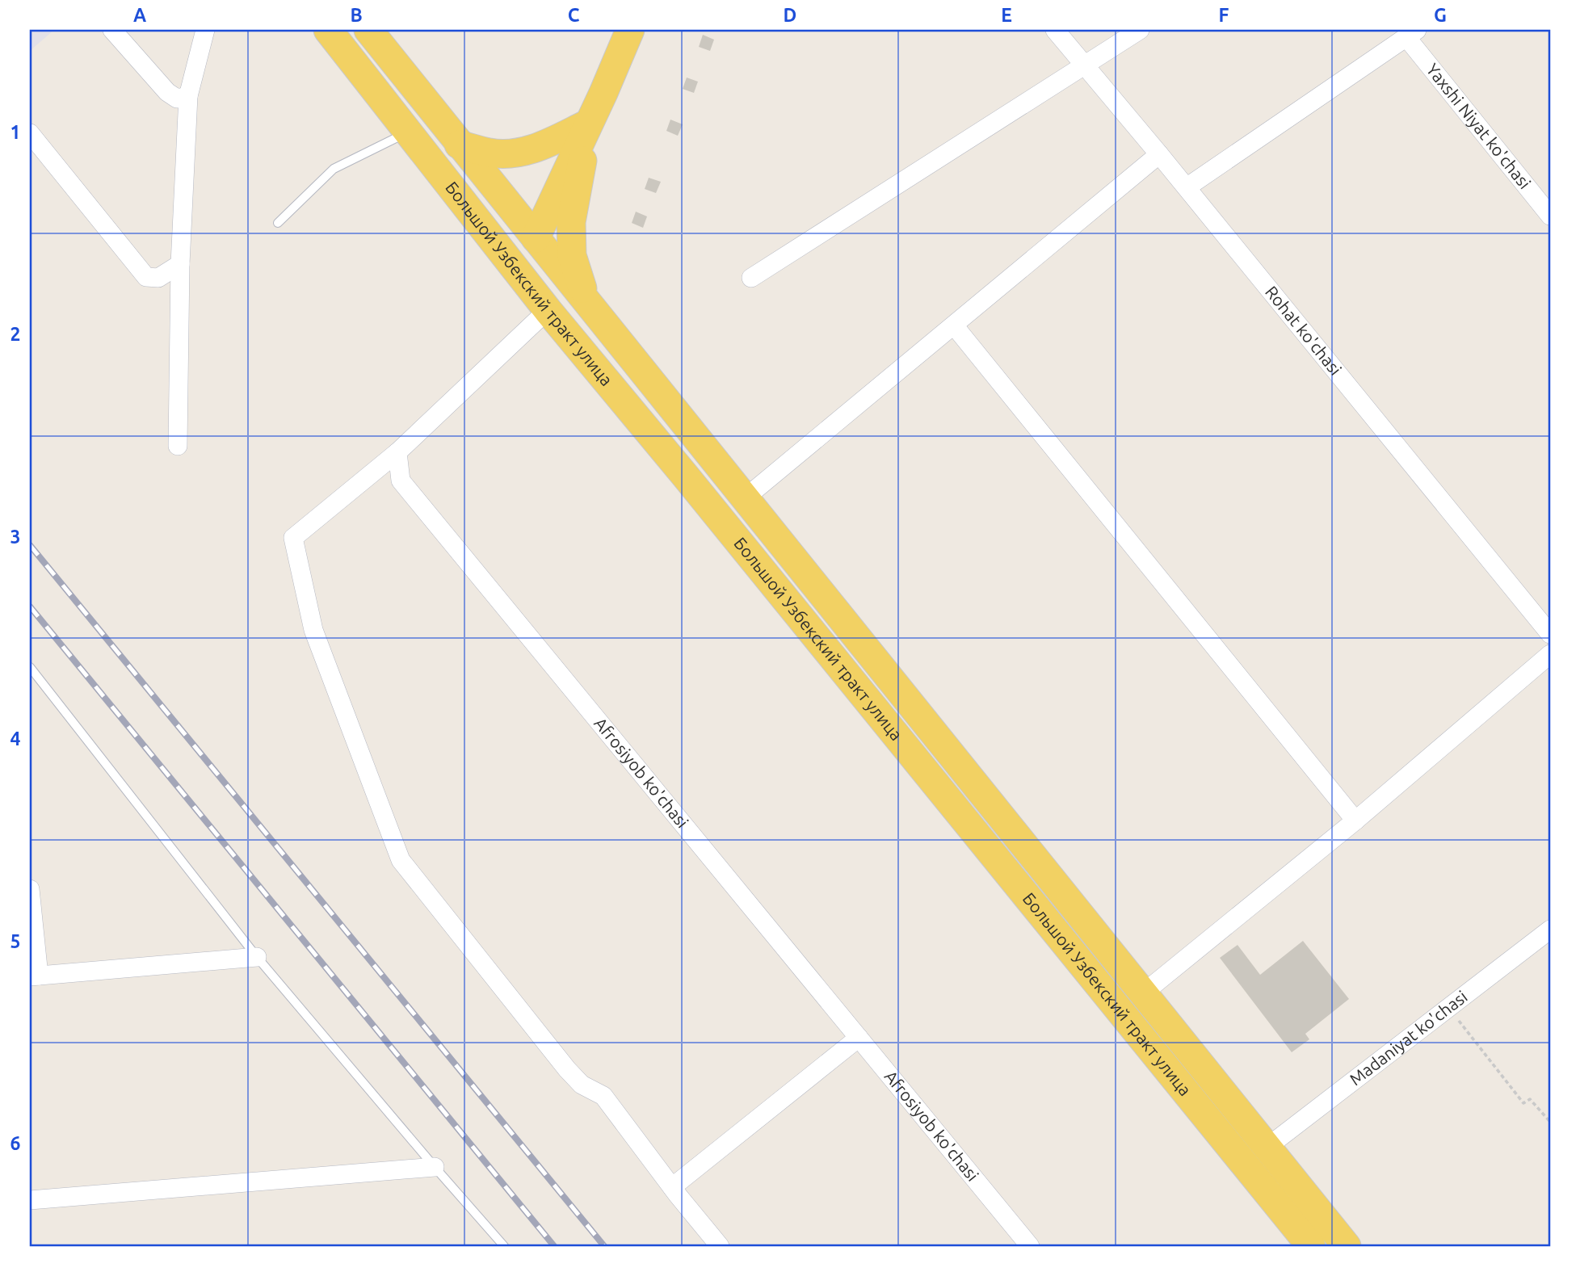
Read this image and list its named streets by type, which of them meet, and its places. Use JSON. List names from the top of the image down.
{
  "streets": {
    "main road": ["Большой Узбекский тракт улица"],
    "street": [
      "Yaxshi Niyat ko'chasi",
      "Rohat ko'chasi",
      "Afrosiyob ko'chasi",
      "Madaniyat ko'chasi"
    ]
  },
  "crossings": [
    ["Большой Узбекский тракт улица", "Madaniyat ko'chasi"]
  ],
  "grid": {
    "columns": [
      "A",
      "B",
      "C",
      "D",
      "E",
      "F",
      "G"
    ],
    "rows": [
      "1",
      "2",
      "3",
      "4",
      "5",
      "6"
    ]
  }
}
